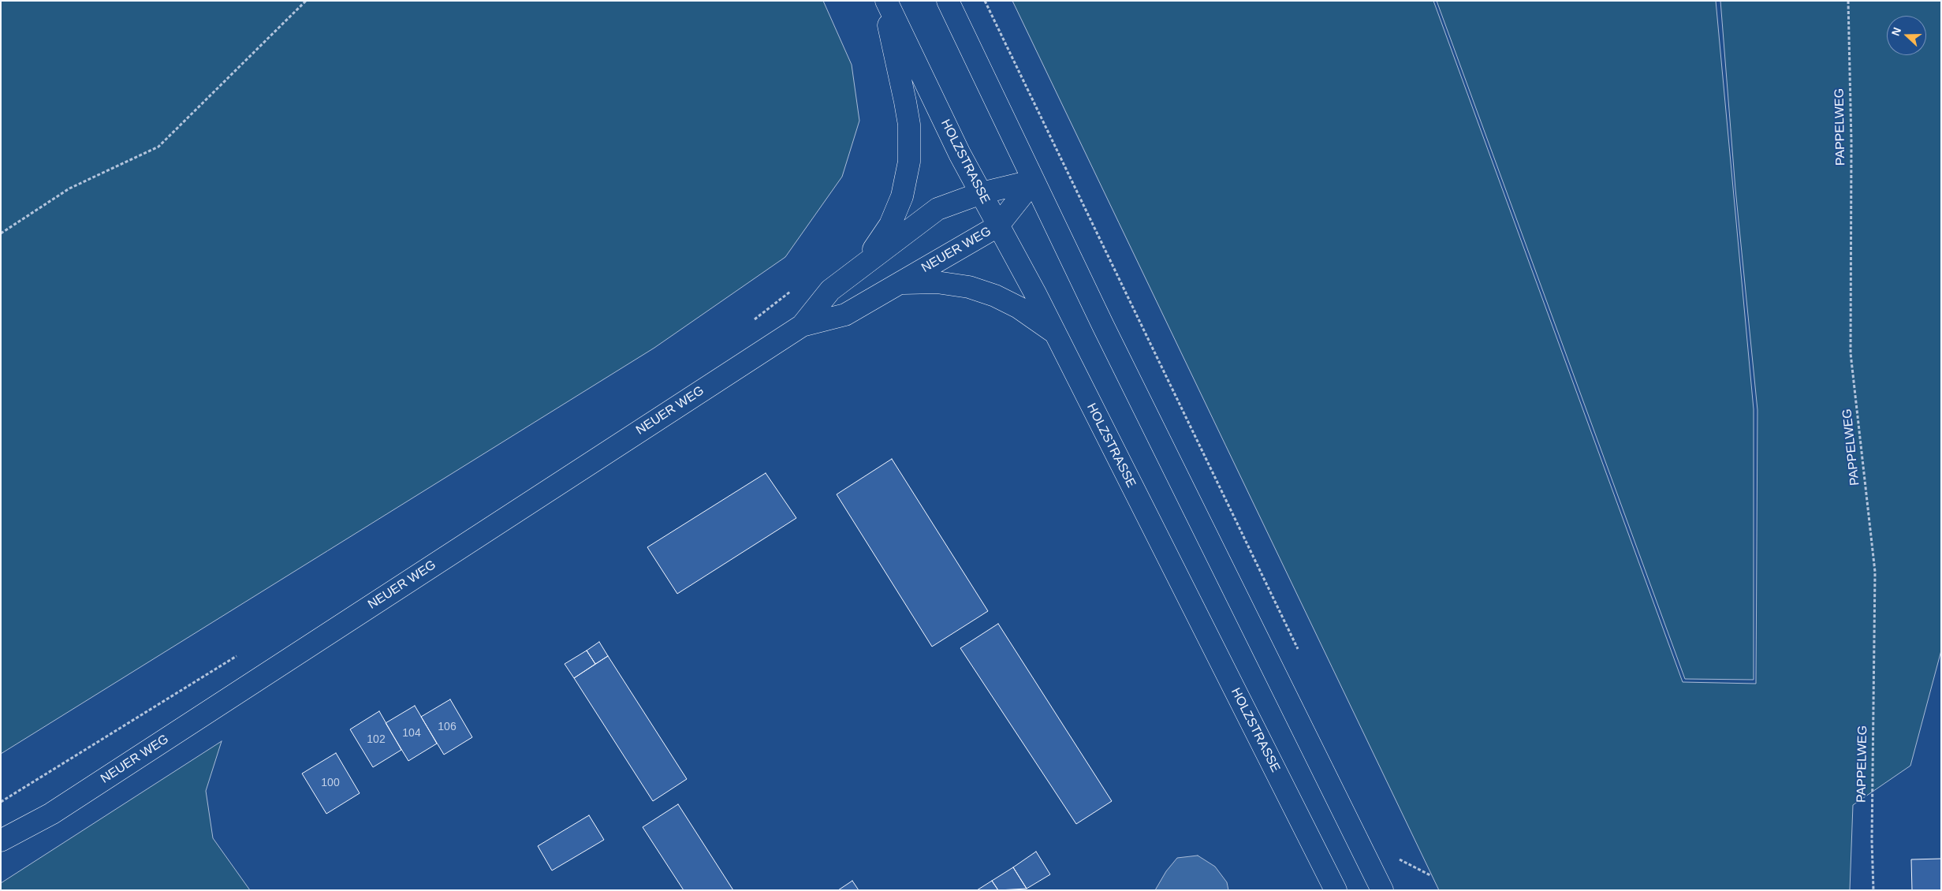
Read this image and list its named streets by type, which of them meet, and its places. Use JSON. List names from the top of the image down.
{
  "streets": {
    "main road": ["HOLZSTRASSE", "NEUER WEG"],
    "path": ["PAPPELWEG"]
  },
  "crossings": [
    ["HOLZSTRASSE", "NEUER WEG"]
  ],
  "house_numbers": [
    "106",
    "104",
    "102",
    "100"
  ],
  "north": "left"
}
